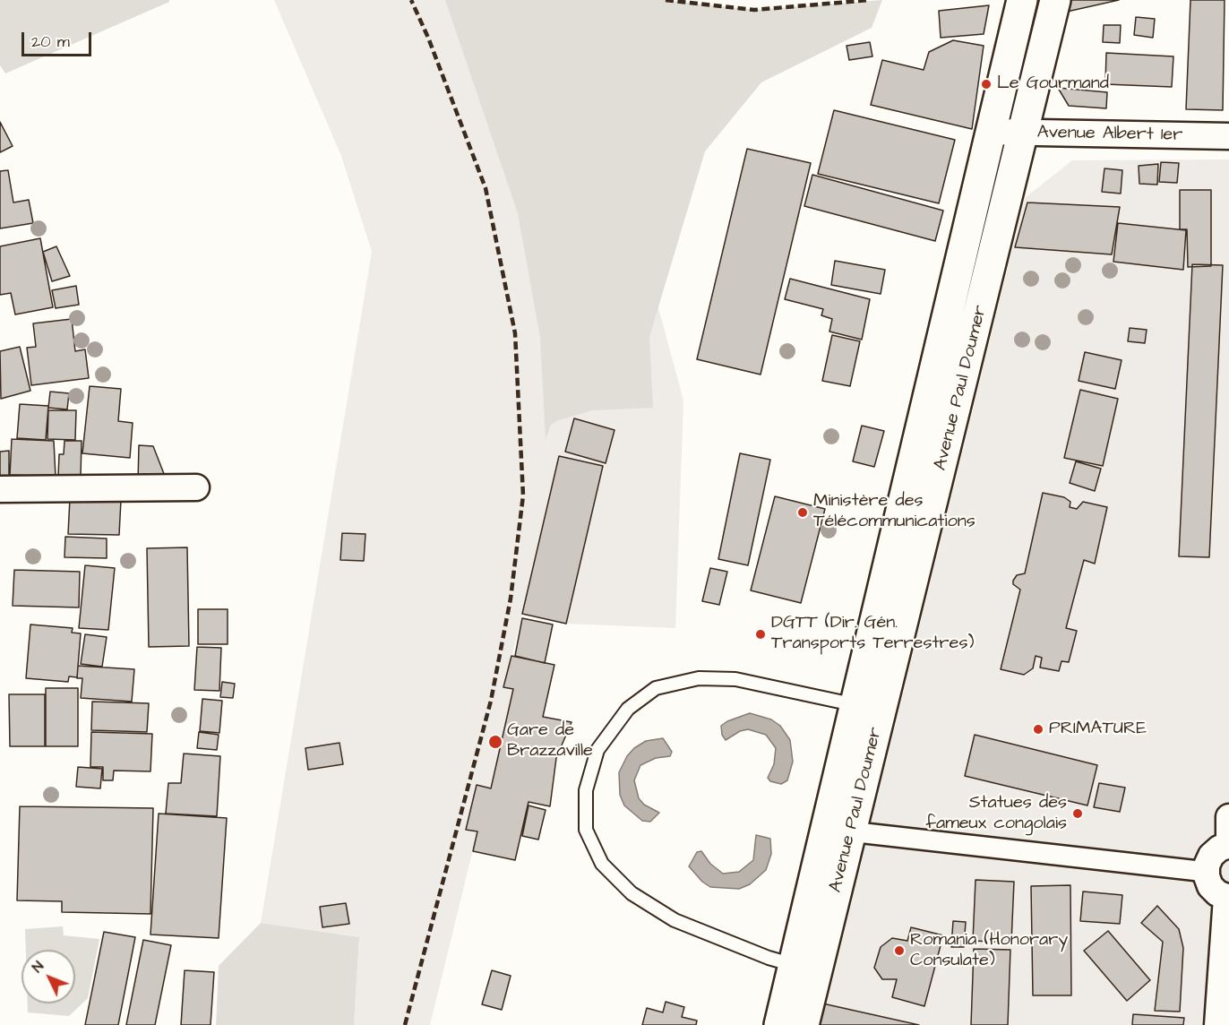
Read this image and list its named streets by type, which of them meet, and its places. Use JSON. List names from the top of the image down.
{
  "streets": {
    "main road": ["Avenue Paul Doumer"],
    "street": ["Avenue Albert 1er"]
  },
  "crossings": [
    ["Avenue Albert 1er", "Avenue Paul Doumer"]
  ],
  "places": [
    "Le Gourmand",
    "Ministère des Télécommunications",
    "DGTT (Dir. Gén. Transports Terrestres)",
    "PRIMATURE",
    "Gare de Brazzaville",
    "Statues des fameux congolais",
    "Romania (Honorary Consulate)"
  ],
  "scale_bar": "20 m",
  "north": "top left"
}
